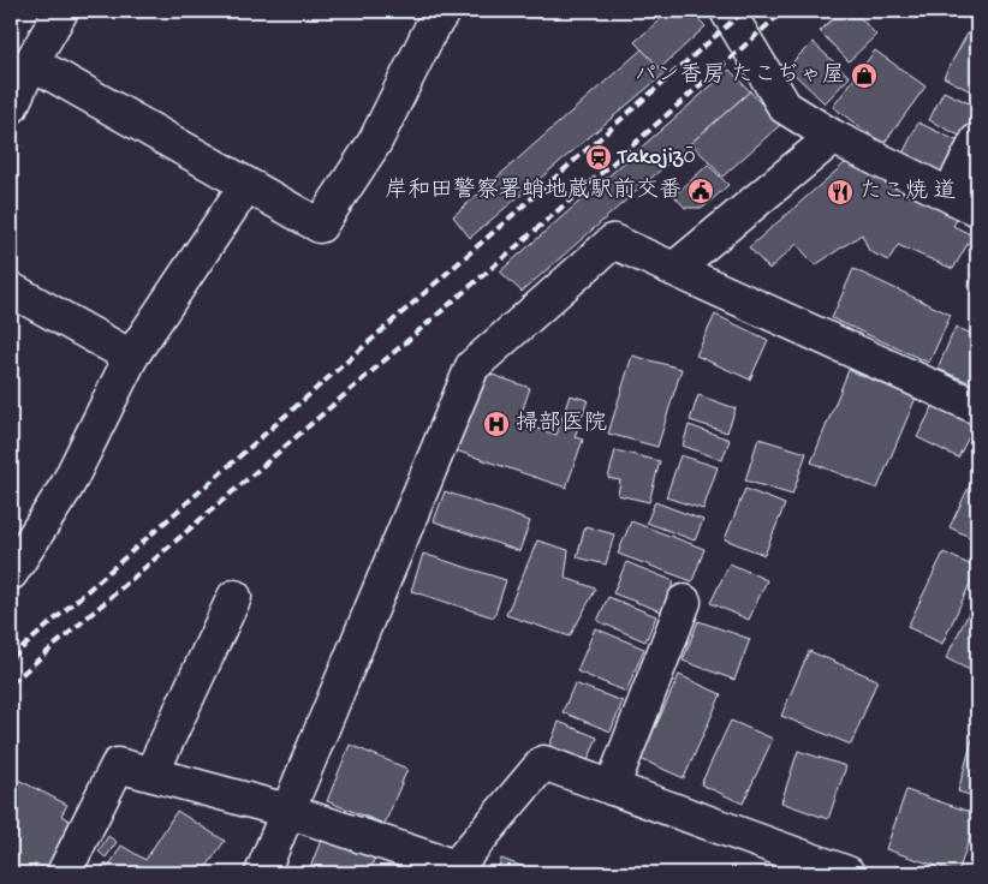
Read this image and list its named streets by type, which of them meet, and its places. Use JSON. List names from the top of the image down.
{
  "places": {
    "shop": ["パン香房 たこぢゃ屋"],
    "station": ["Takojizō"],
    "public building": ["岸和田警察署蛸地蔵駅前交番"],
    "restaurant": ["たこ焼 道"],
    "hospital": ["掃部医院"]
  }
}
